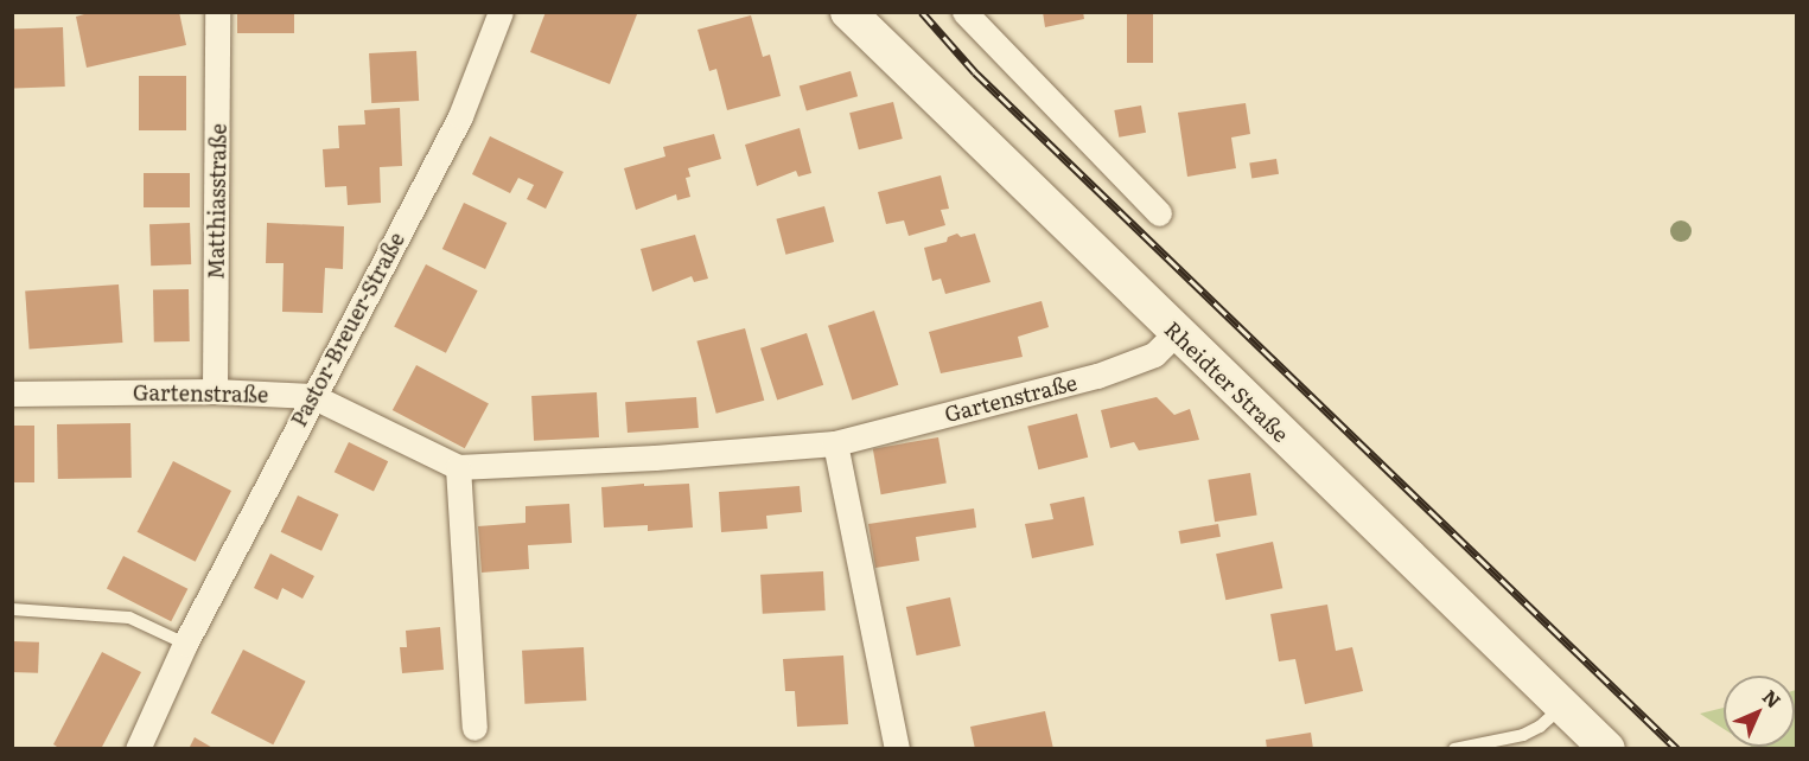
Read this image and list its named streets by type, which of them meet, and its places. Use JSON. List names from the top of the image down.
{
  "streets": {
    "main road": ["Rheidter Straße"],
    "street": ["Matthiasstraße", "Pastor-Breuer-Straße", "Gartenstraße"]
  },
  "crossings": [
    ["Matthiasstraße", "Gartenstraße"],
    ["Pastor-Breuer-Straße", "Gartenstraße"],
    ["Rheidter Straße", "Gartenstraße"]
  ],
  "north": "top right"
}
